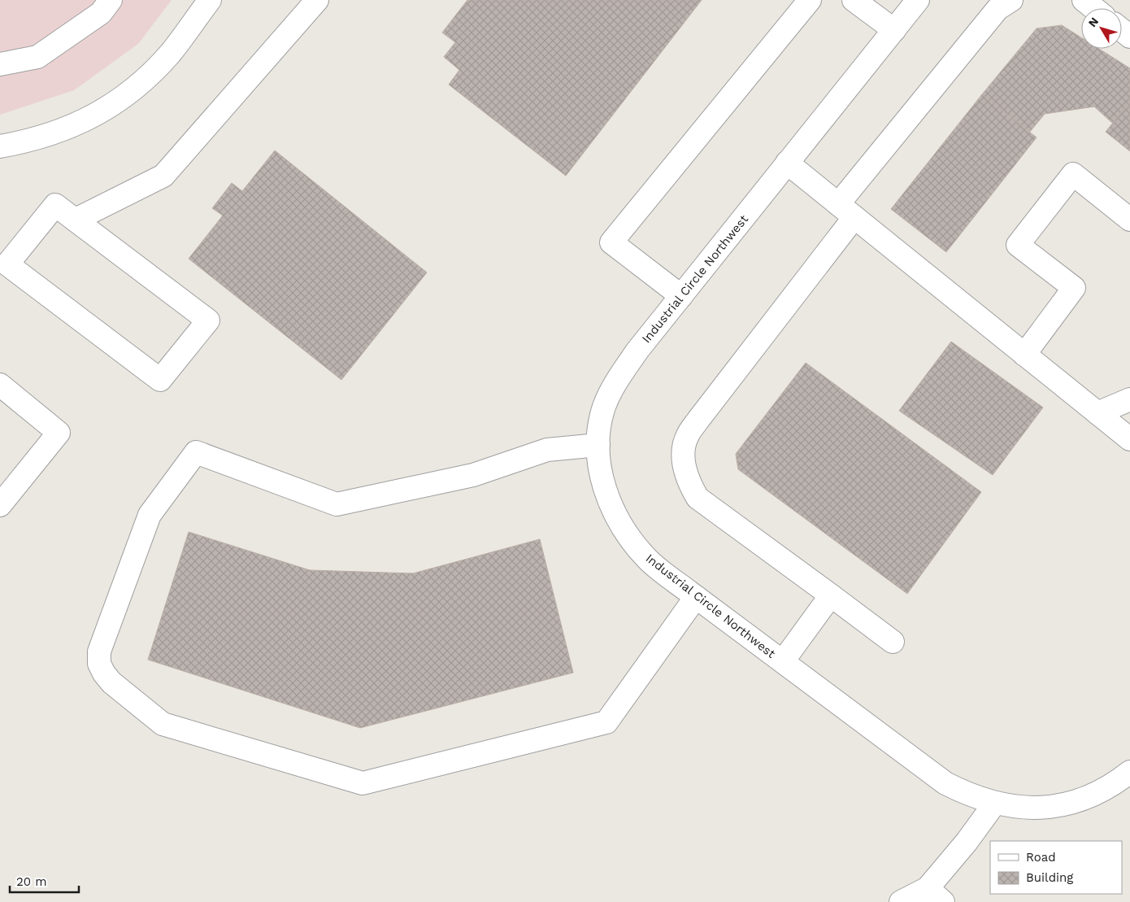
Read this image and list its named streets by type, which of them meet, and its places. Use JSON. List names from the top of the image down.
{
  "streets": {
    "street": ["Industrial Circle Northwest"]
  },
  "legend": ["Road", "Building"],
  "scale_bar": "20 m",
  "north": "top left"
}
